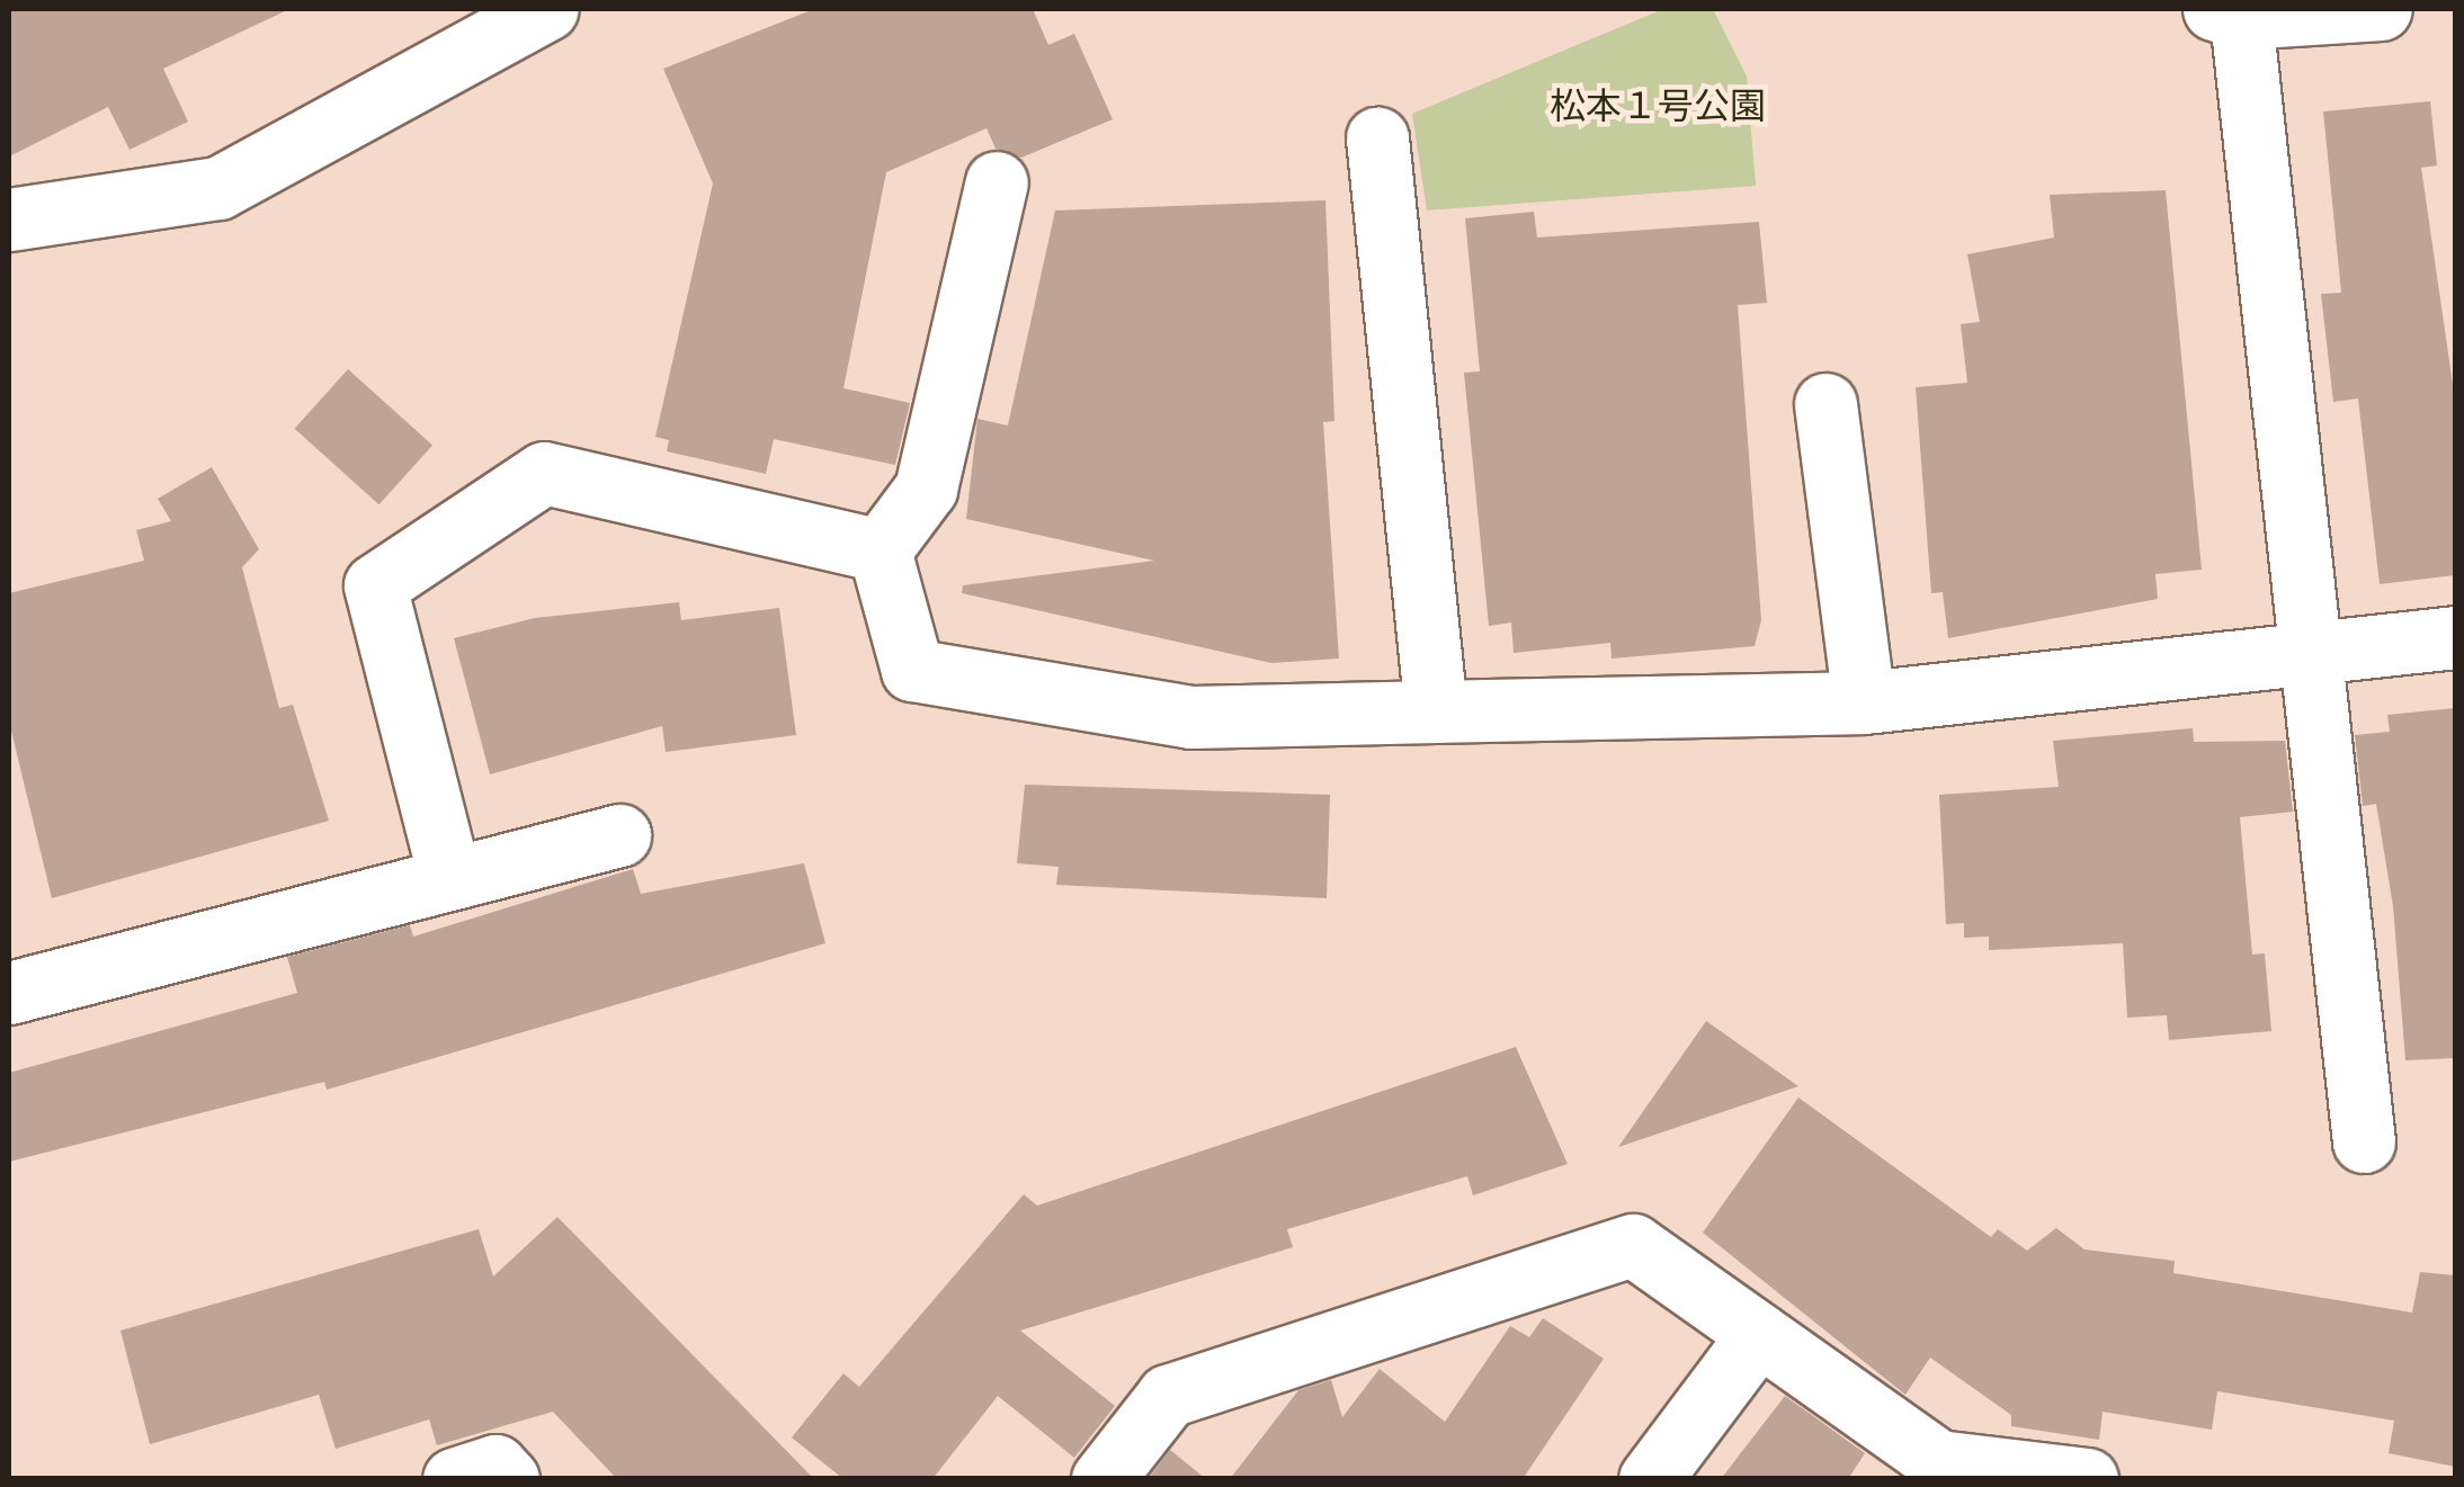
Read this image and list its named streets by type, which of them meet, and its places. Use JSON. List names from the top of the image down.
{
  "parks": ["松本１号公園"]
}
